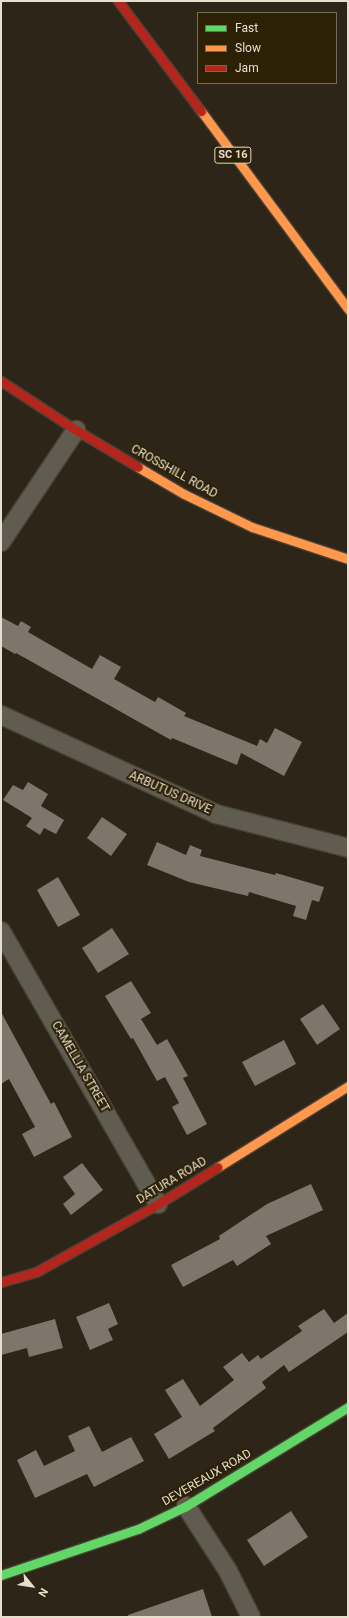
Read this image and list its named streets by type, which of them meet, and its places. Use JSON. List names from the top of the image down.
{
  "streets": {
    "street": [
      "SC 16",
      "CROSSHILL ROAD",
      "ARBUTUS DRIVE",
      "CAMELLIA STREET",
      "DATURA ROAD",
      "DEVEREAUX ROAD"
    ]
  },
  "crossings": [
    ["CAMELLIA STREET", "DATURA ROAD"]
  ],
  "legend": ["Fast", "Slow", "Jam"],
  "north": "bottom right"
}
